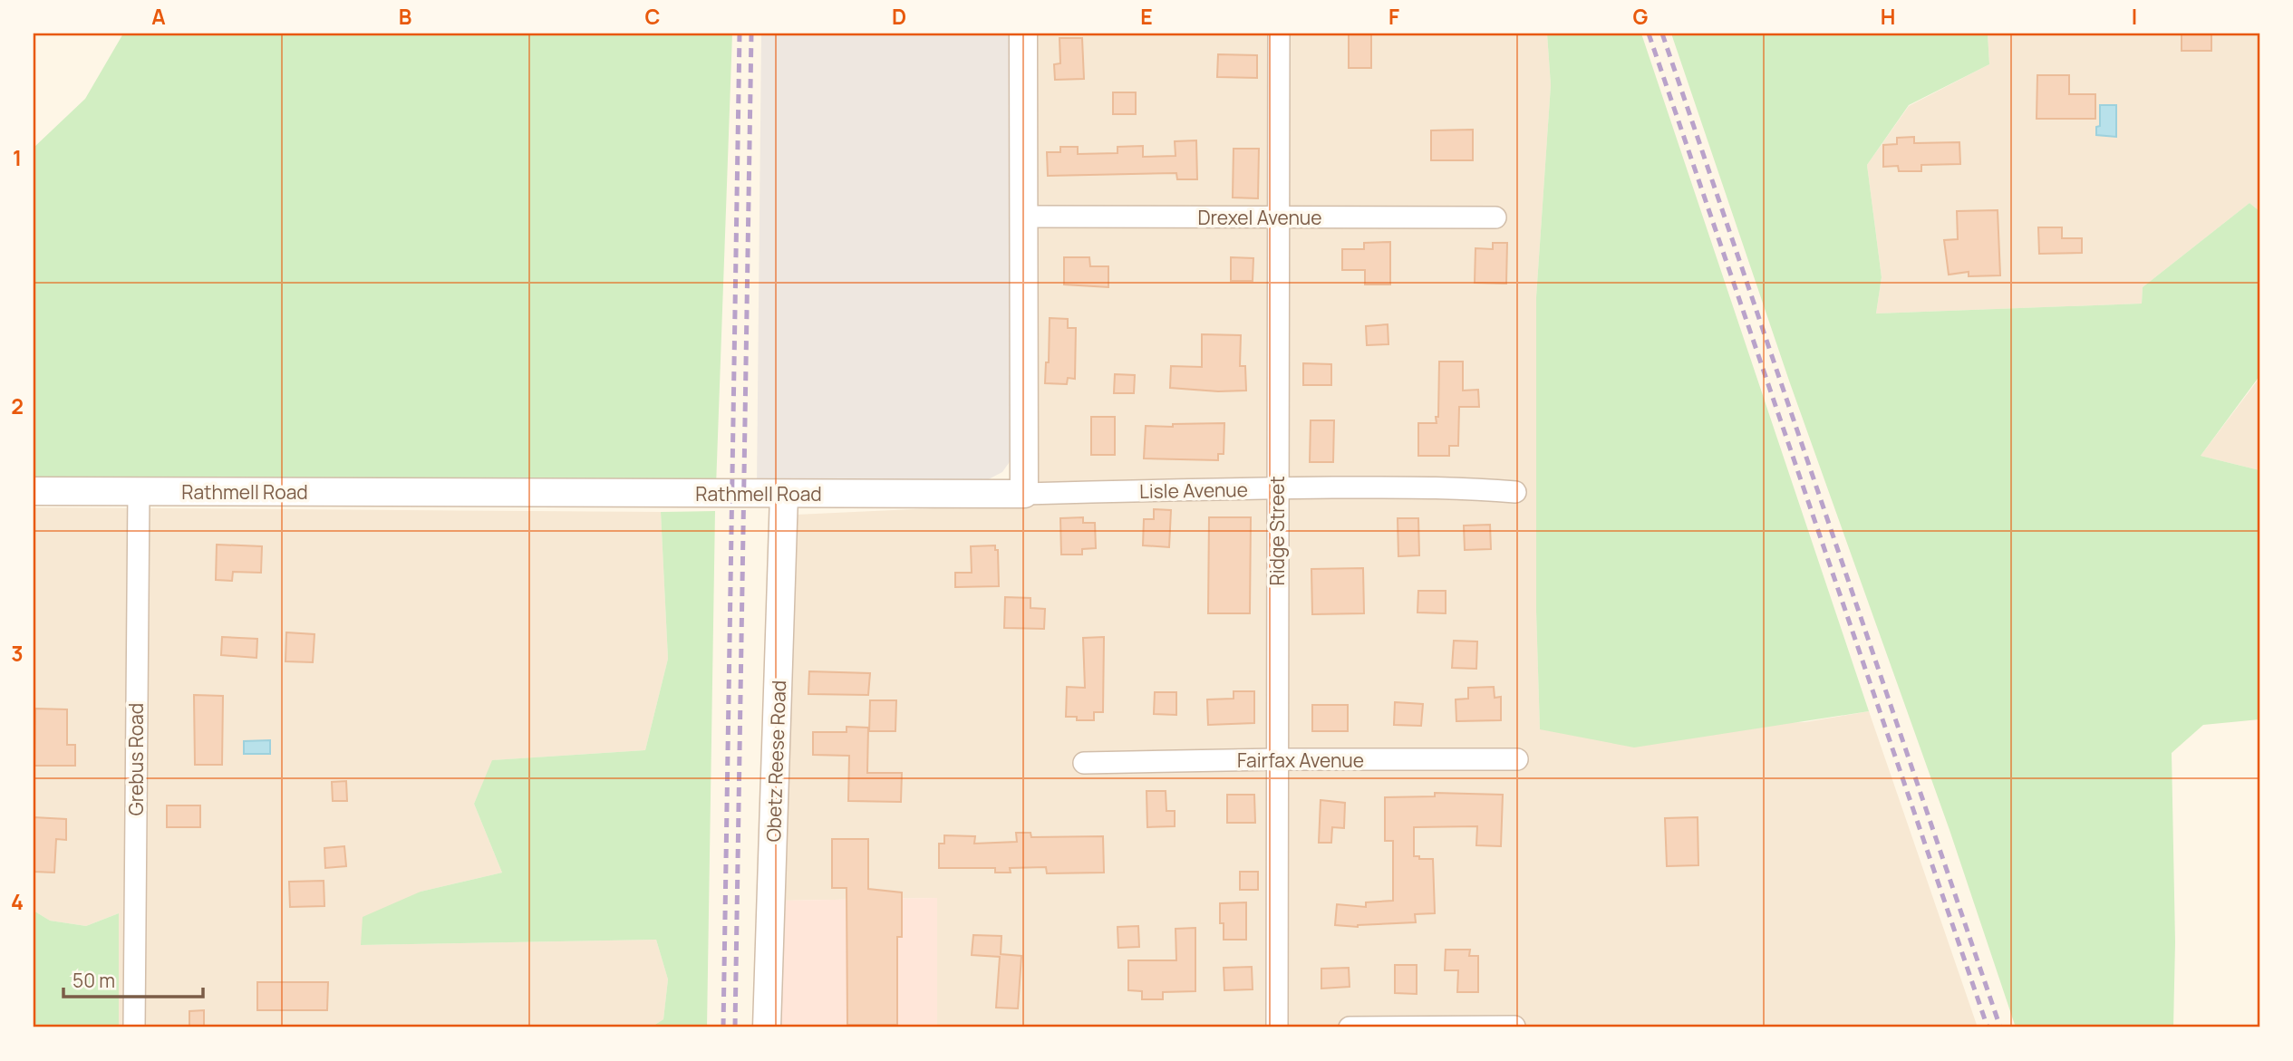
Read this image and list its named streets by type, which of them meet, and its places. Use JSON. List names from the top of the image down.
{
  "streets": {
    "street": [
      "Drexel Avenue",
      "Lisle Avenue",
      "Rathmell Road",
      "Ridge Street",
      "Grebus Road",
      "Fairfax Avenue",
      "Obetz Reese Road"
    ]
  },
  "crossings": [
    ["Drexel Avenue", "Ridge Street"],
    ["Lisle Avenue", "Rathmell Road"],
    ["Lisle Avenue", "Ridge Street"],
    ["Rathmell Road", "Grebus Road"],
    ["Rathmell Road", "Obetz Reese Road"],
    ["Ridge Street", "Fairfax Avenue"]
  ],
  "scale_bar": "50 m",
  "grid": {
    "columns": [
      "A",
      "B",
      "C",
      "D",
      "E",
      "F",
      "G",
      "H",
      "I"
    ],
    "rows": [
      "1",
      "2",
      "3",
      "4"
    ]
  }
}
